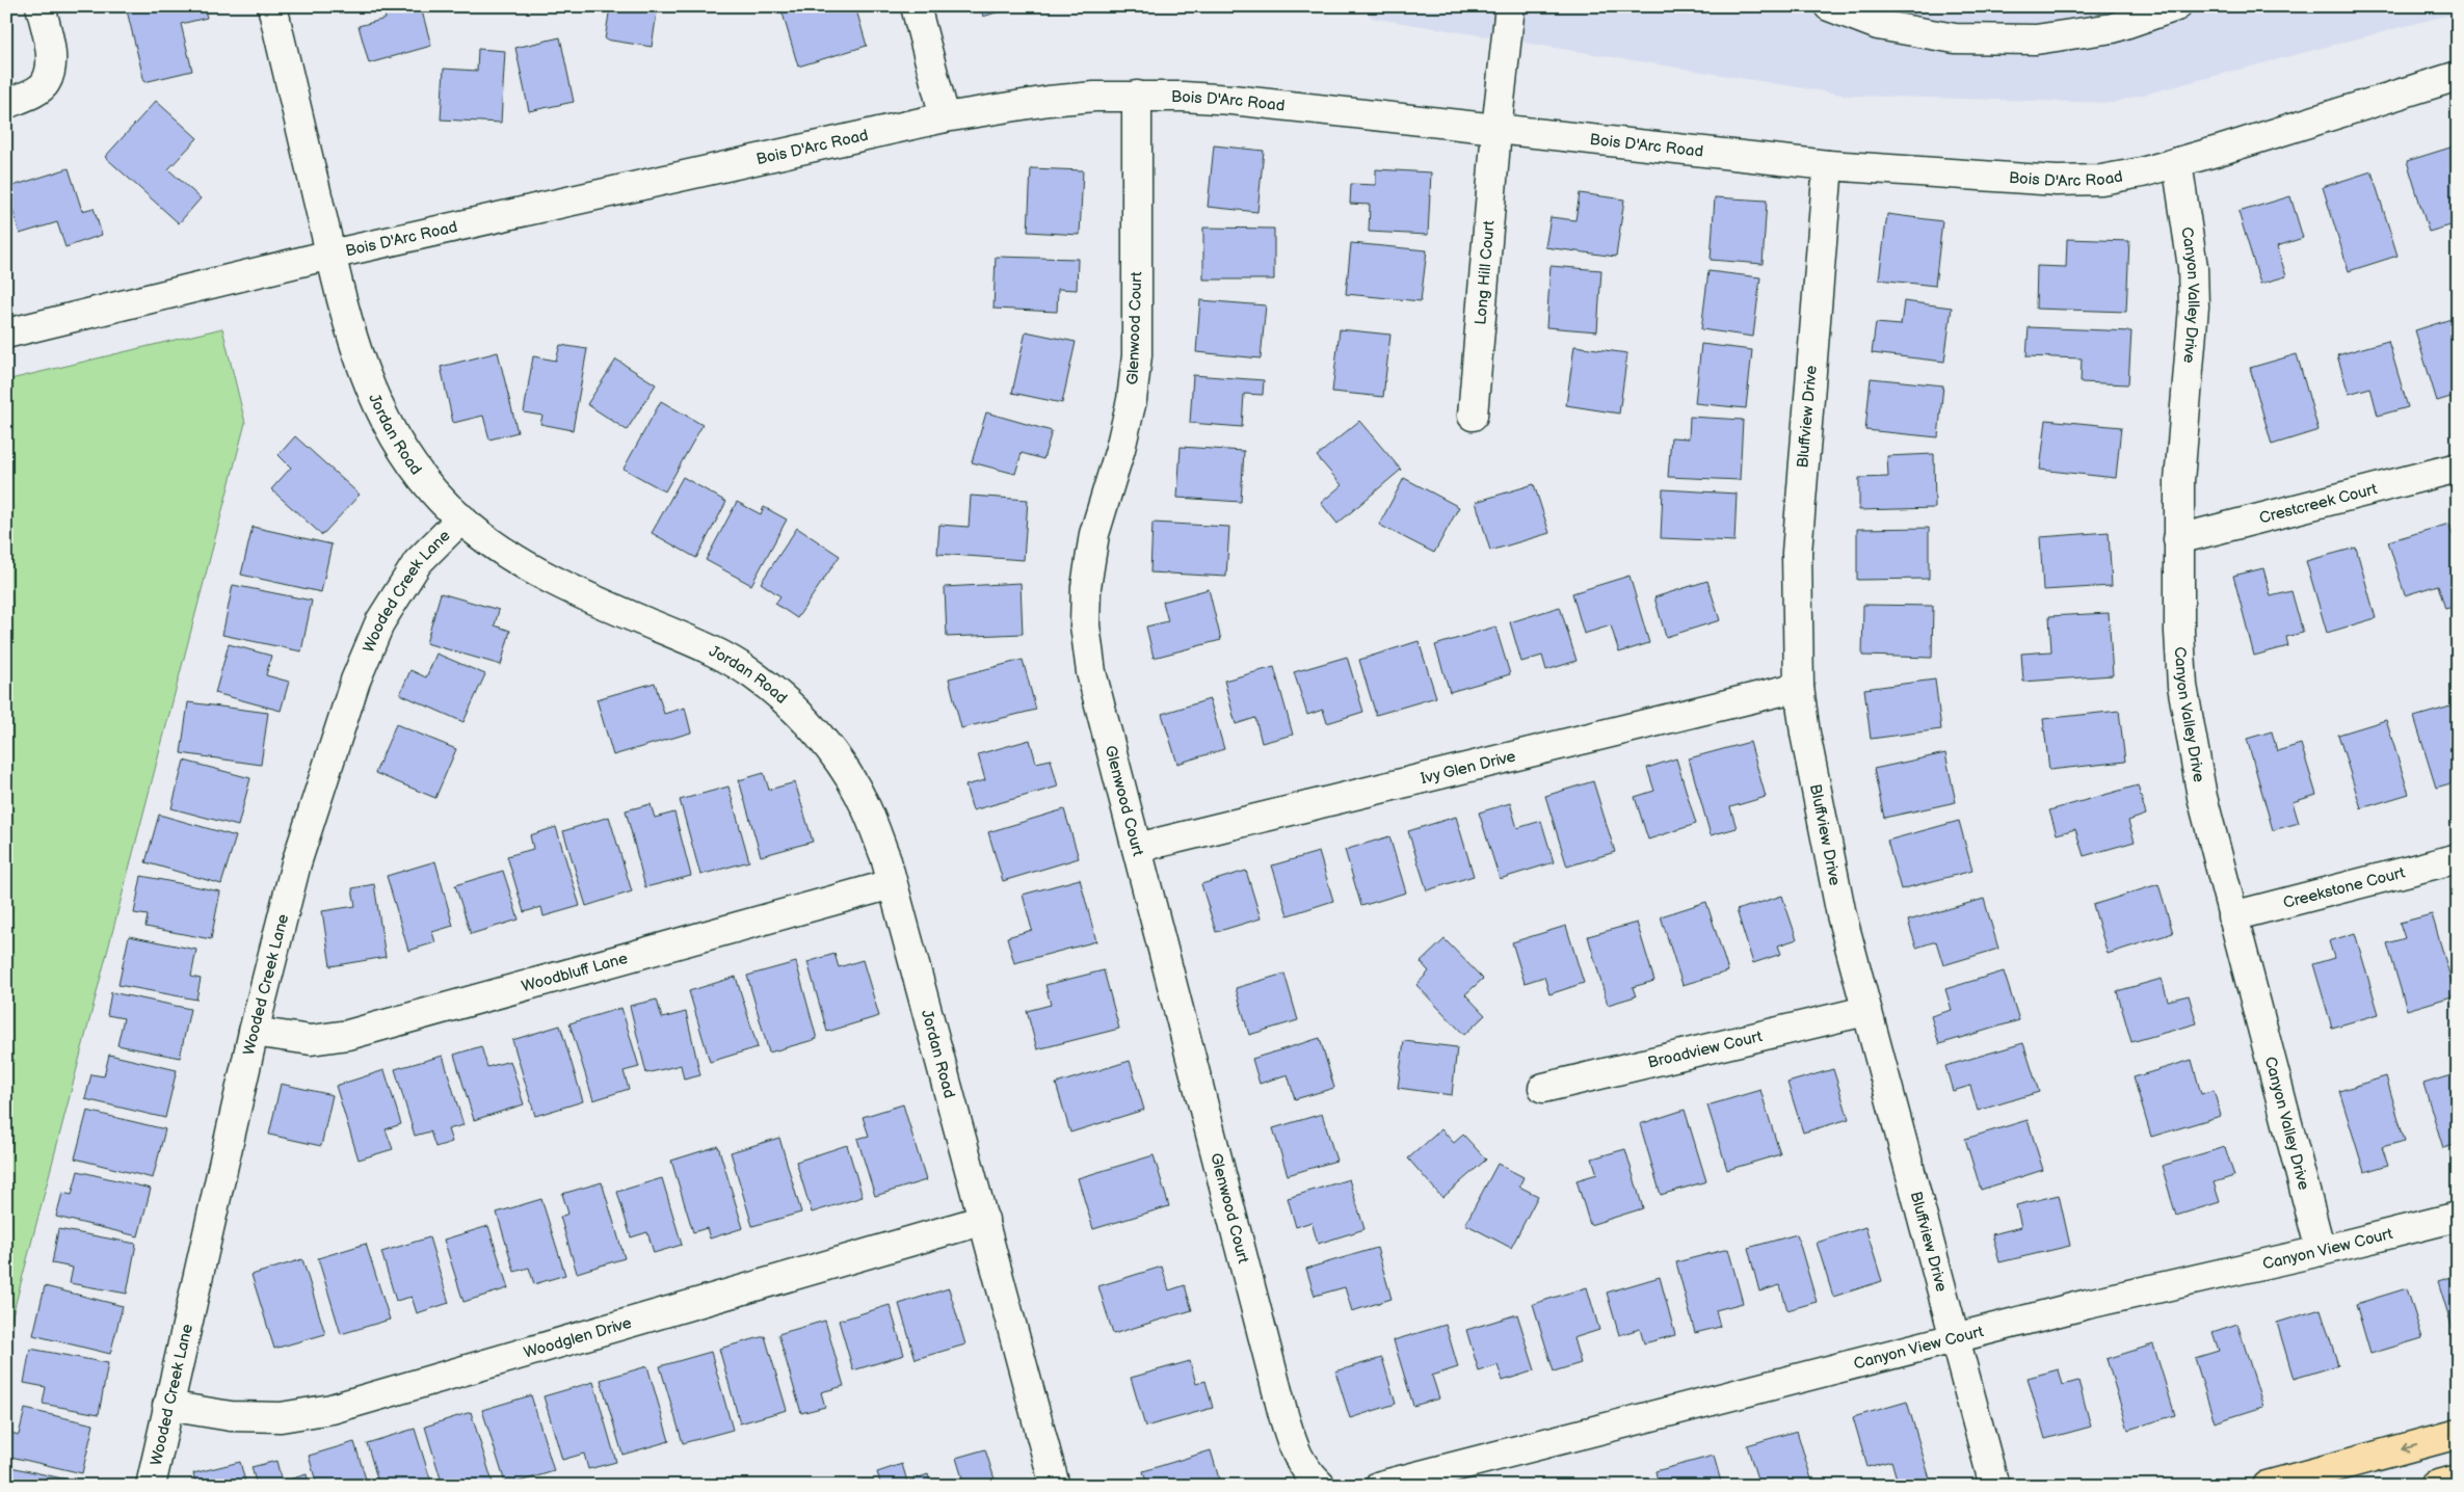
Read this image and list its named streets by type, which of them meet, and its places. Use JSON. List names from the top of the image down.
{
  "streets": {
    "street": [
      "Bois D'Arc Road",
      "Long Hill Court",
      "Canyon Valley Drive",
      "Glenwood Court",
      "Bluffview Drive",
      "Jordan Road",
      "Crestcreek Court",
      "Wooded Creek Lane",
      "Ivy Glen Drive",
      "Creekstone Court",
      "Woodbluff Lane",
      "Broadview Court",
      "Canyon View Court",
      "Woodglen Drive"
    ]
  },
  "crossings": [
    ["Bois D'Arc Road", "Long Hill Court"],
    ["Bois D'Arc Road", "Canyon Valley Drive"],
    ["Bois D'Arc Road", "Glenwood Court"],
    ["Bois D'Arc Road", "Bluffview Drive"],
    ["Bois D'Arc Road", "Jordan Road"],
    ["Canyon Valley Drive", "Crestcreek Court"],
    ["Canyon Valley Drive", "Creekstone Court"],
    ["Canyon Valley Drive", "Canyon View Court"],
    ["Glenwood Court", "Ivy Glen Drive"],
    ["Bluffview Drive", "Ivy Glen Drive"],
    ["Bluffview Drive", "Broadview Court"],
    ["Bluffview Drive", "Canyon View Court"],
    ["Jordan Road", "Wooded Creek Lane"],
    ["Jordan Road", "Woodbluff Lane"],
    ["Jordan Road", "Woodglen Drive"],
    ["Wooded Creek Lane", "Woodbluff Lane"],
    ["Wooded Creek Lane", "Woodglen Drive"]
  ]
}
